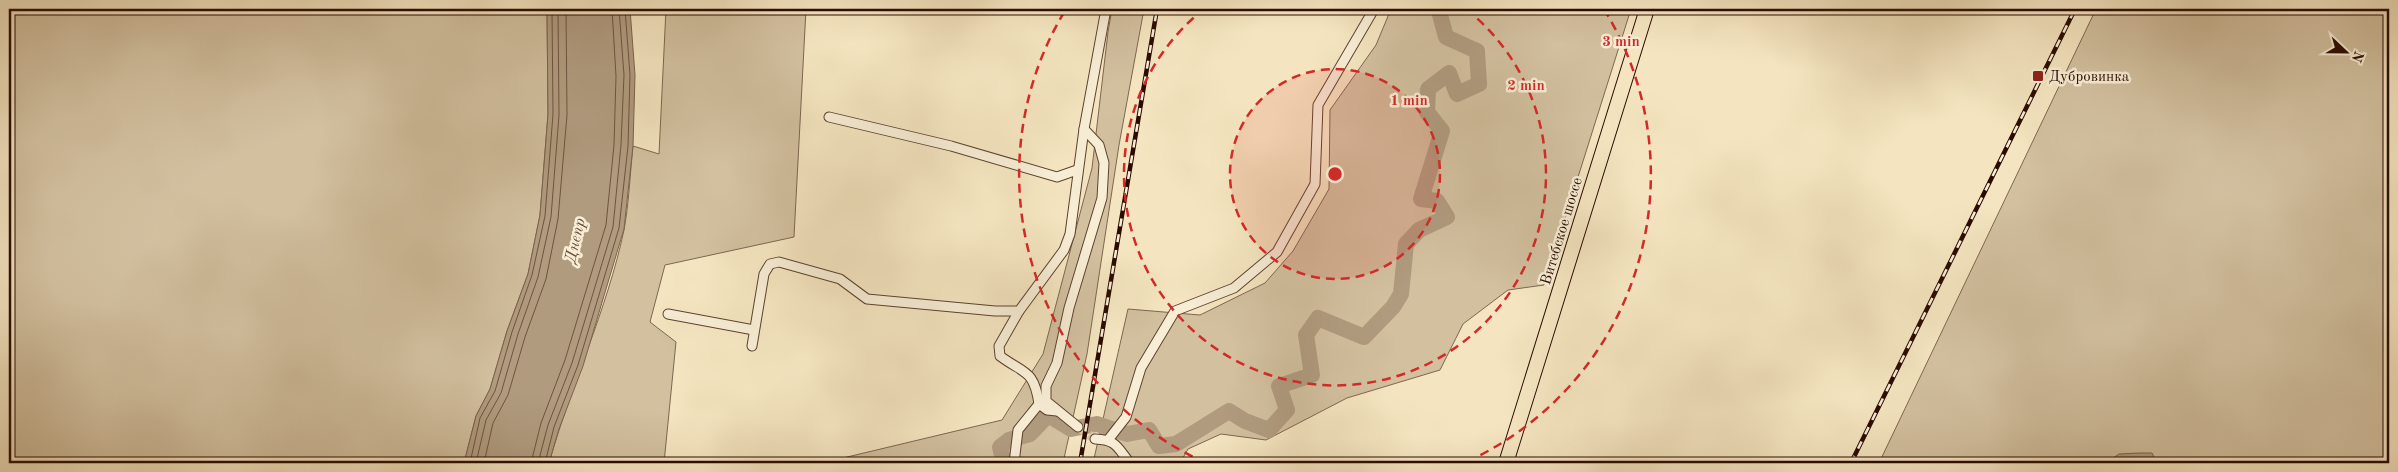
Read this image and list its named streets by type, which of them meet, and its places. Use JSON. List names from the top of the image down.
{
  "streets": {
    "main road": ["Витебское шоссе"]
  },
  "water": ["Днепр"],
  "places": {
    "transit": ["Дубровинка"]
  },
  "north": "right",
  "rings": ["3 min", "2 min", "1 min"]
}
